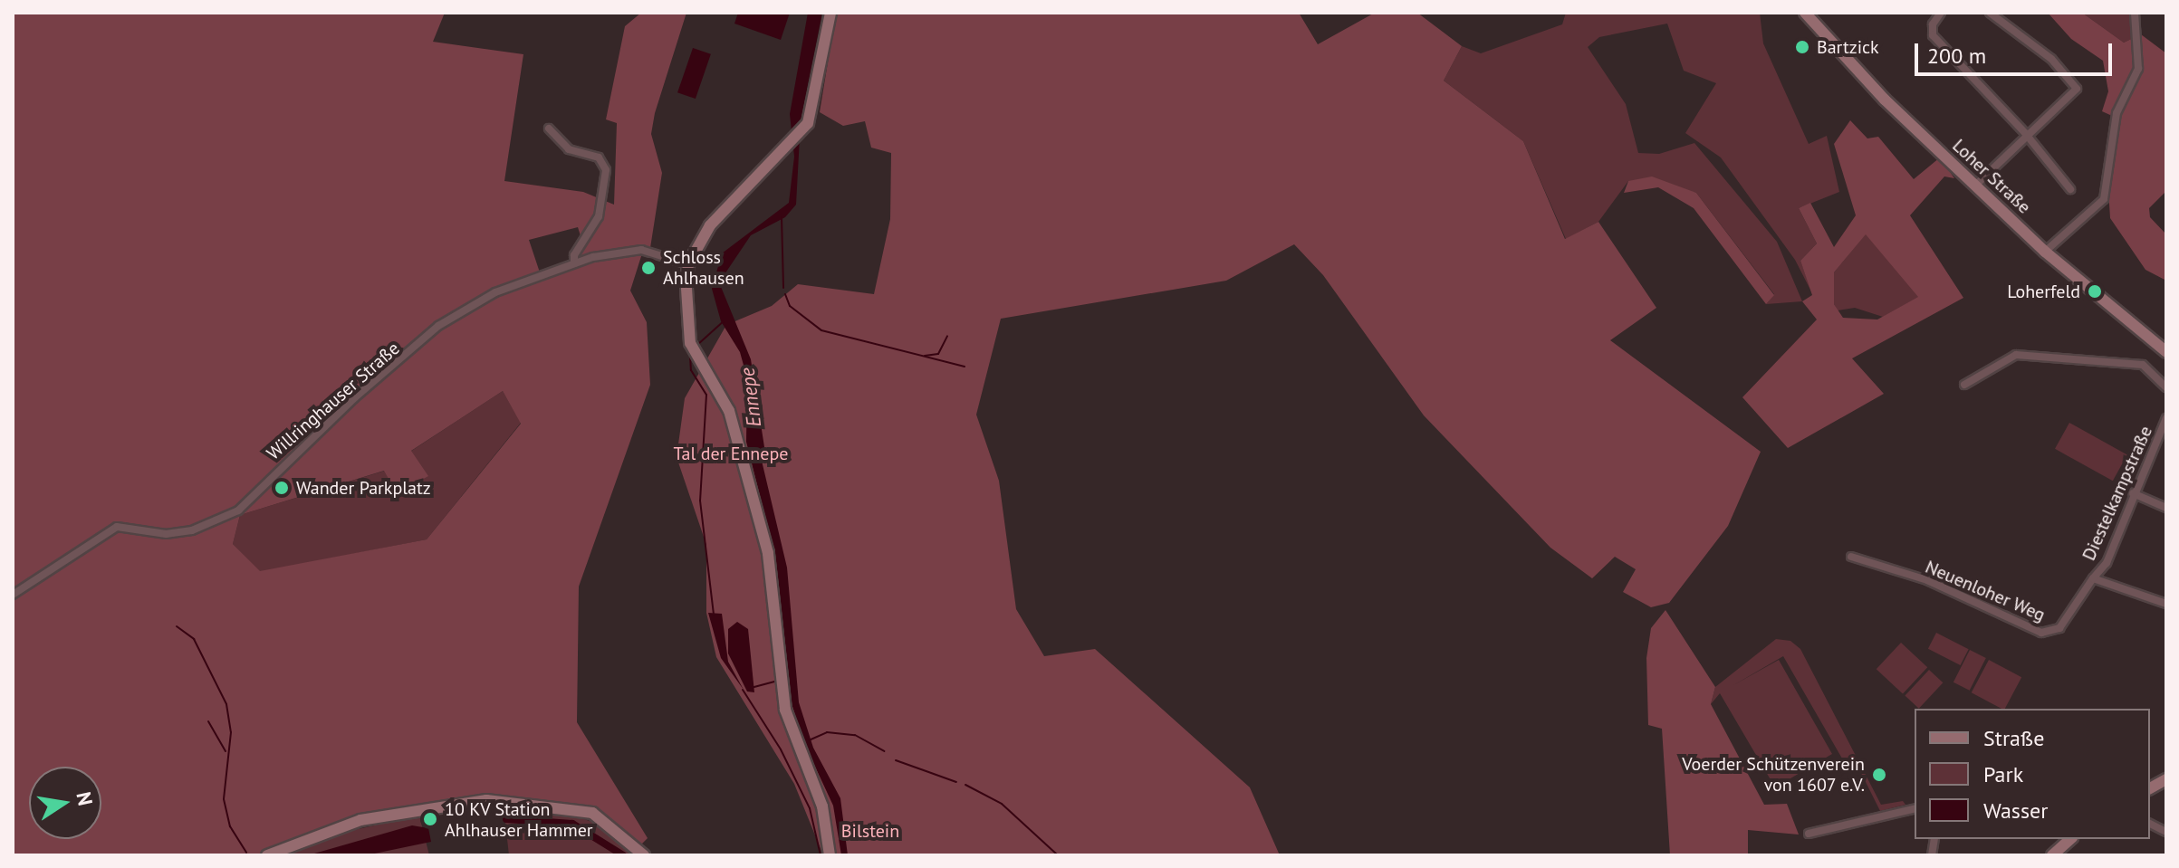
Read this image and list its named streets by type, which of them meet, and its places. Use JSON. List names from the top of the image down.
{
  "streets": {
    "street": [
      "Loher Straße",
      "Willringhauser Straße",
      "Diestelkampstraße",
      "Neuenloher Weg"
    ]
  },
  "crossings": [
    ["Diestelkampstraße", "Neuenloher Weg"]
  ],
  "water": ["Ennepe"],
  "parks": ["Tal der Ennepe", "Bilstein"],
  "places": [
    "Bartzick",
    "Schloss Ahlhausen",
    "Loherfeld",
    "Wander Parkplatz",
    "Voerder Schützenverein von 1607 e.V.",
    "10 KV Station Ahlhauser Hammer"
  ],
  "legend": ["Straße", "Park", "Wasser"],
  "scale_bar": "200 m",
  "north": "right"
}
